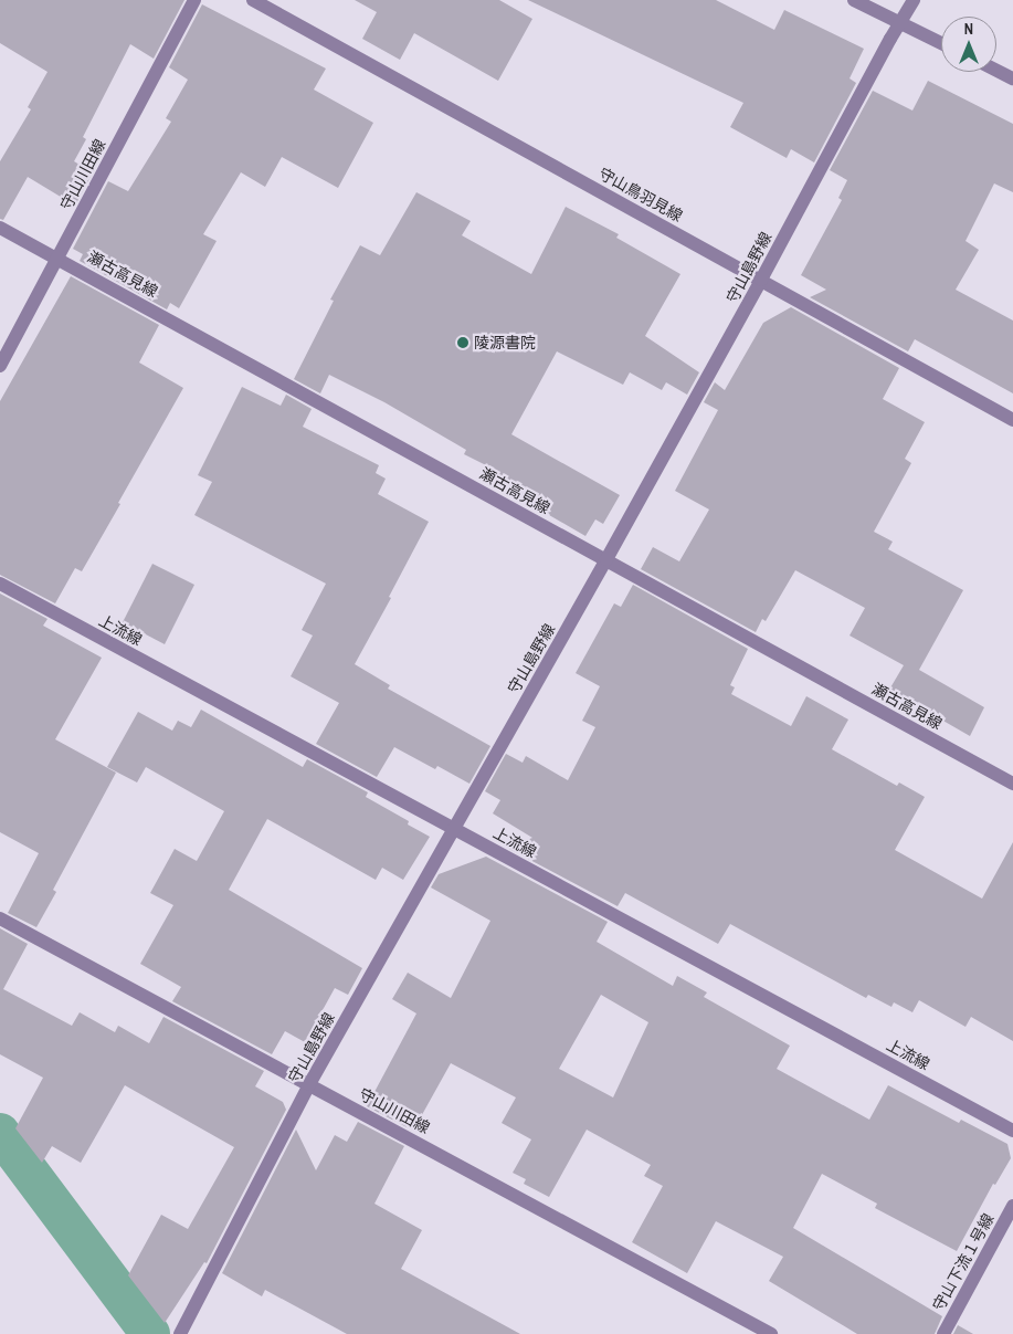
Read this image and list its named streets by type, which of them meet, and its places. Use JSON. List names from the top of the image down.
{
  "streets": {
    "street": [
      "守山川田線",
      "守山鳥羽見線",
      "守山島野線",
      "瀬古高見線",
      "上流線",
      "守山下流１号線"
    ]
  },
  "crossings": [
    ["守山川田線", "守山島野線"],
    ["守山川田線", "瀬古高見線"],
    ["守山鳥羽見線", "守山島野線"],
    ["守山島野線", "瀬古高見線"],
    ["守山島野線", "上流線"]
  ],
  "places": ["陵源書院"],
  "north": "top"
}
